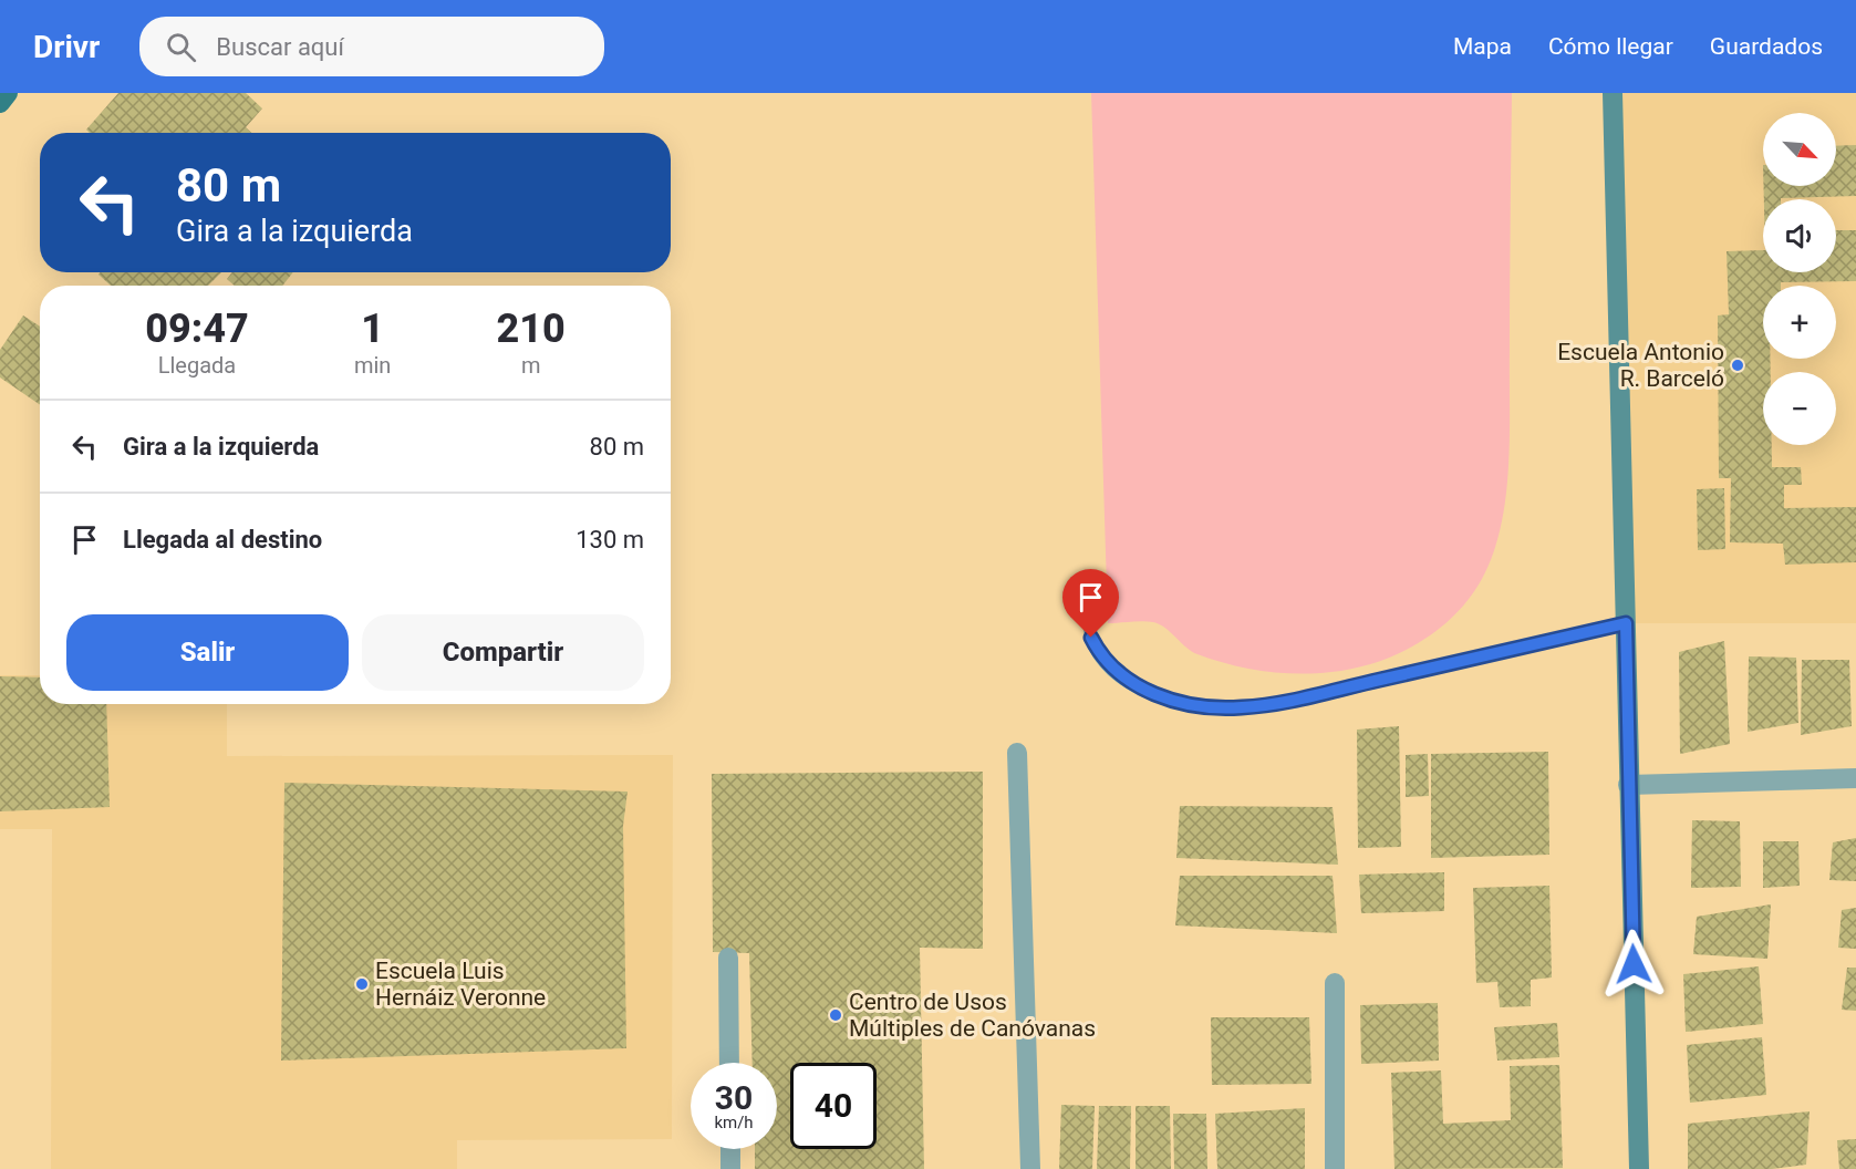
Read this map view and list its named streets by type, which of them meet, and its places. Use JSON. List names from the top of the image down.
{
  "places": ["Escuela Antonio R. Barceló", "Escuela Luis Hernáiz Veronne", "Centro de Usos Múltiples de Canóvanas"],
  "north": "bottom right",
  "page": {
    "header": "Drivr",
    "search": "Buscar aquí",
    "nav": ["Mapa", "Cómo llegar", "Guardados"],
    "map_buttons": ["+", "−"],
    "turn": ["80 m", "Gira a la izquierda"],
    "eta": [
      "09:47",
      "Llegada",
      "1",
      "min",
      "210",
      "m"
    ],
    "list": [
      {
        "name": "Gira a la izquierda",
        "value": "80 m"
      },
      {
        "name": "Llegada al destino",
        "value": "130 m"
      }
    ],
    "buttons": ["Salir", "Compartir"],
    "speed": "30 km/h",
    "limit": "40"
  }
}
